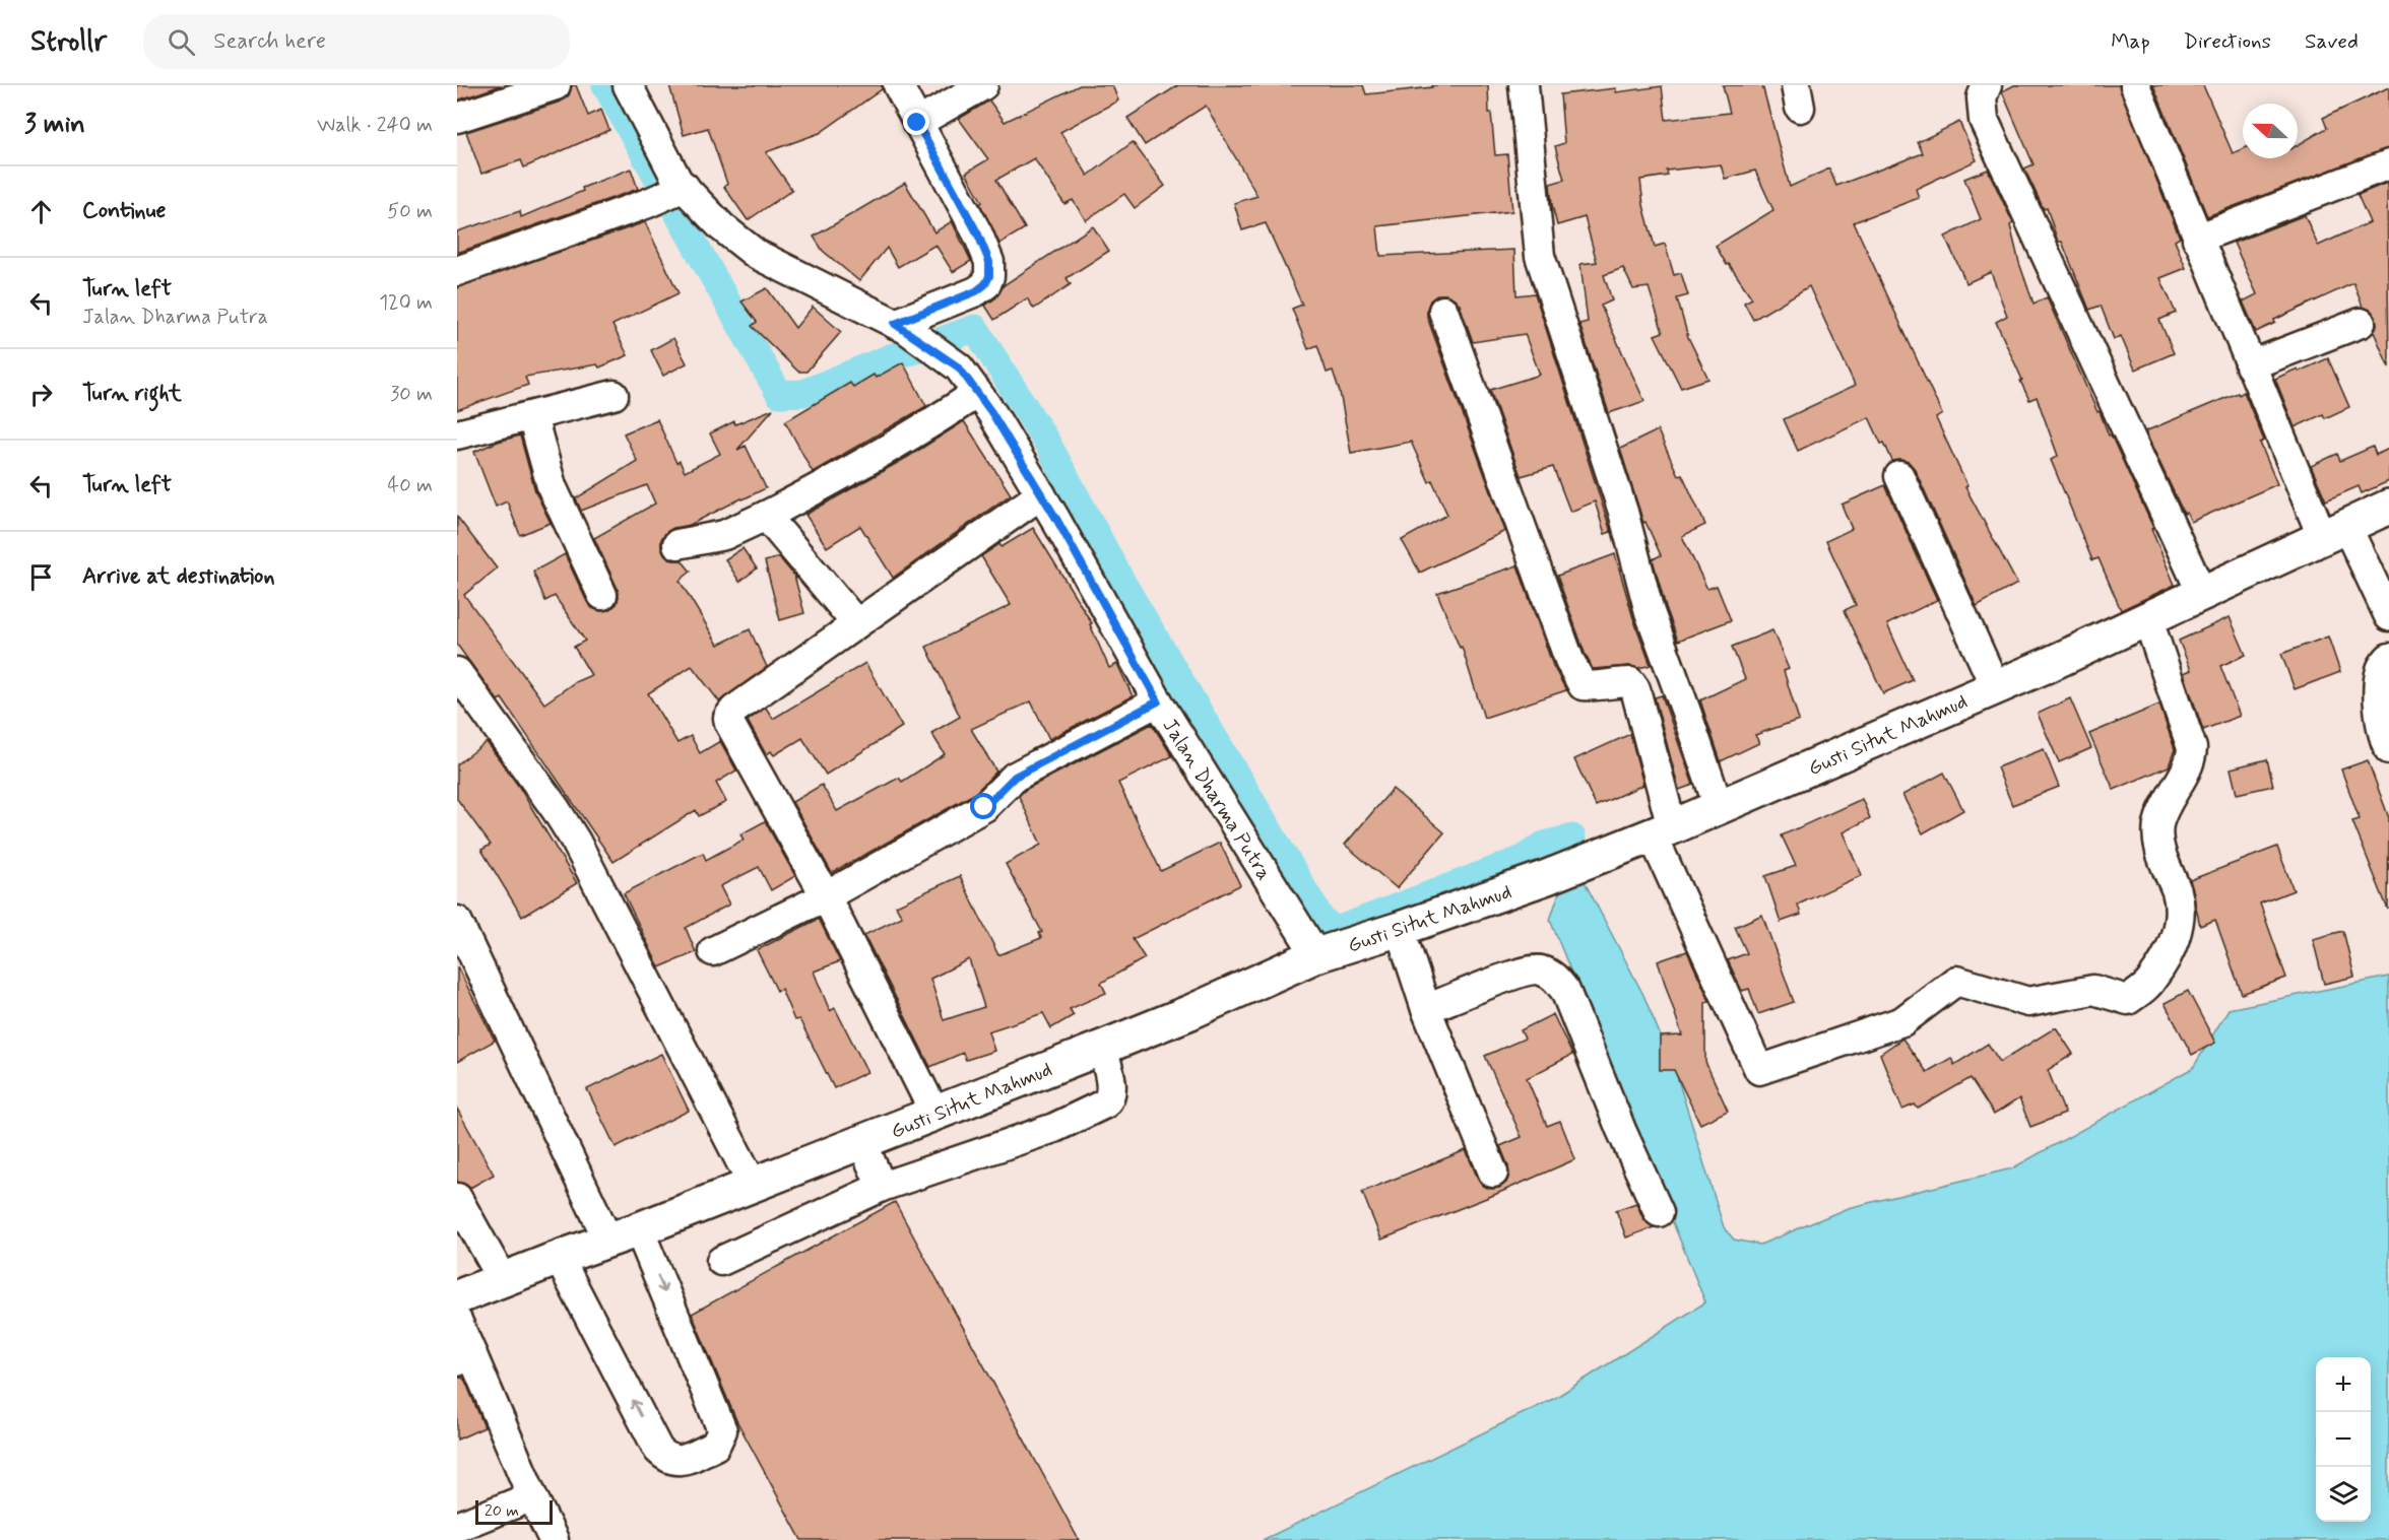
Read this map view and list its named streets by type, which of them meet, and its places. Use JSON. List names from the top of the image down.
{
  "streets": {
    "highway": ["Gusti Situt Mahmud"],
    "street": ["Jalan Dharma Putra"]
  },
  "crossings": [
    ["Gusti Situt Mahmud", "Jalan Dharma Putra"]
  ],
  "scale_bar": "20 m",
  "north": "left",
  "page": {
    "header": "Strollr",
    "search": "Search here",
    "nav": ["Map", "Directions", "Saved"],
    "heading": ["3 min", "Walk · 240 m"],
    "list": [
      ["Continue", "50 m"],
      ["Turn left", "Jalan Dharma Putra", "120 m"],
      ["Turn right", "30 m"],
      ["Turn left", "40 m"],
      "Arrive at destination"
    ],
    "map_buttons": ["+", "−"],
    "scale": "20 m"
  }
}
